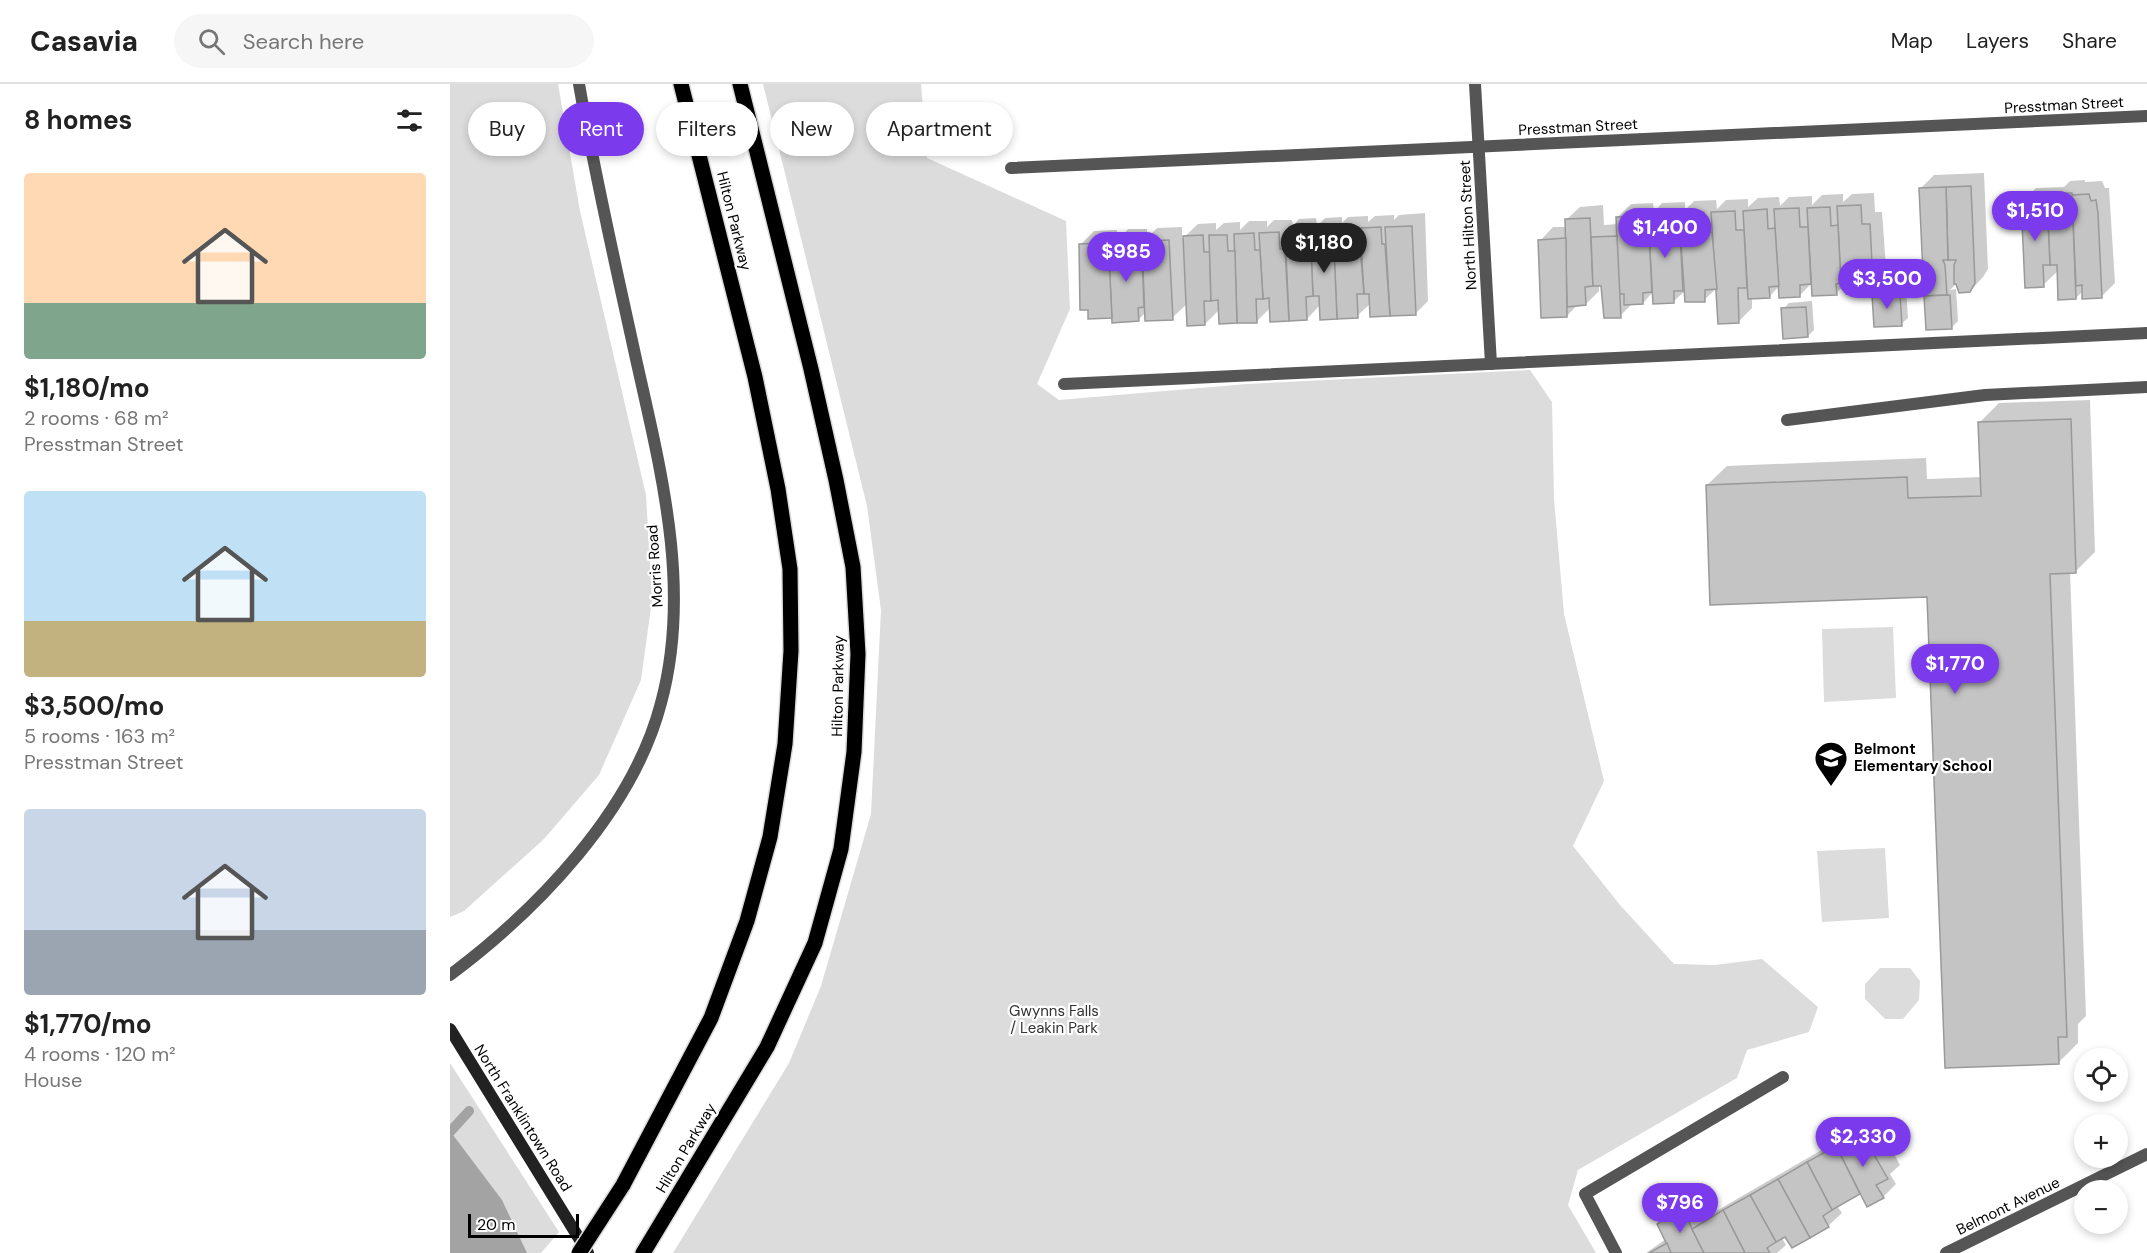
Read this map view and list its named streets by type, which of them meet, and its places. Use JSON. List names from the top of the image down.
{
  "streets": {
    "main road": ["Hilton Parkway"],
    "street": [
      "Presstman Street",
      "North Hilton Street",
      "Morris Road",
      "North Franklintown Road",
      "Belmont Avenue"
    ]
  },
  "crossings": [
    ["Presstman Street", "North Hilton Street"]
  ],
  "parks": ["Gwynns Falls / Leakin Park"],
  "places": {
    "school or university": ["Belmont Elementary School"]
  },
  "scale_bar": "20 m",
  "page": {
    "header": "Casavia",
    "search": "Search here",
    "nav": ["Map", "Layers", "Share"],
    "heading": "8 homes",
    "chip": [
      "Buy",
      "Rent",
      "Filters",
      "New",
      "Apartment"
    ],
    "list": [
      {
        "name": "$1,180/mo",
        "note": "2 rooms · 68 m² · Presstman Street"
      },
      {
        "name": "$3,500/mo",
        "note": "5 rooms · 163 m² · Presstman Street"
      },
      {
        "name": "$1,770/mo",
        "note": "4 rooms · 120 m² · House"
      }
    ],
    "price": [
      "$1,510",
      "$1,400",
      "$1,180",
      "$985",
      "$3,500",
      "$1,770",
      "$2,330",
      "$796"
    ],
    "map_buttons": ["+", "−"],
    "scale": "20 m"
  }
}
